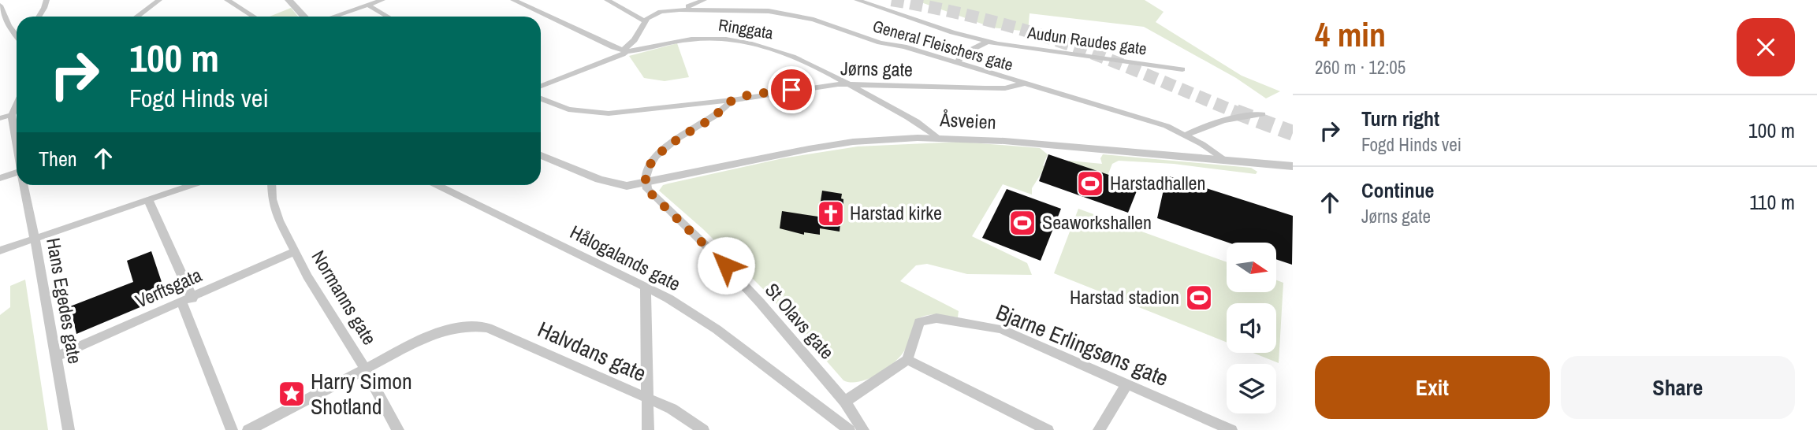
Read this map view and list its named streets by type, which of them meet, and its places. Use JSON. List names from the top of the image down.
{
  "streets": {
    "street": [
      "Ringgata",
      "Audun Raudes gate",
      "General Fleischers gate",
      "Jørns gate",
      "Åsveien",
      "Hålogalands gate",
      "Verftsgata",
      "Normanns gate",
      "Hans Egedes gate",
      "St Olavs gate",
      "Bjarne Erlingsøns gate",
      "Halvdans gate"
    ]
  },
  "crossings": [
    ["Ringgata", "Jørns gate"],
    ["Ringgata", "Åsveien"],
    ["General Fleischers gate", "Jørns gate"],
    ["General Fleischers gate", "Åsveien"],
    ["Åsveien", "St Olavs gate"],
    ["Verftsgata", "Normanns gate"],
    ["Verftsgata", "Hans Egedes gate"],
    ["Normanns gate", "Halvdans gate"]
  ],
  "places": {
    "sports": ["Harstadhallen", "Seaworkshallen", "Harstad stadion"],
    "church": ["Harstad kirke"],
    "place": ["Harry Simon Shotland"]
  },
  "north": "right",
  "page": {
    "heading": ["4 min", "260 m · 12:05"],
    "turn": ["100 m", "Fogd Hinds vei"],
    "list": [
      {
        "name": "Turn right",
        "note": "Fogd Hinds vei",
        "value": "100 m"
      },
      {
        "name": "Continue",
        "note": "Jørns gate",
        "value": "110 m"
      }
    ],
    "then": "Then",
    "buttons": ["Exit", "Share"]
  }
}
